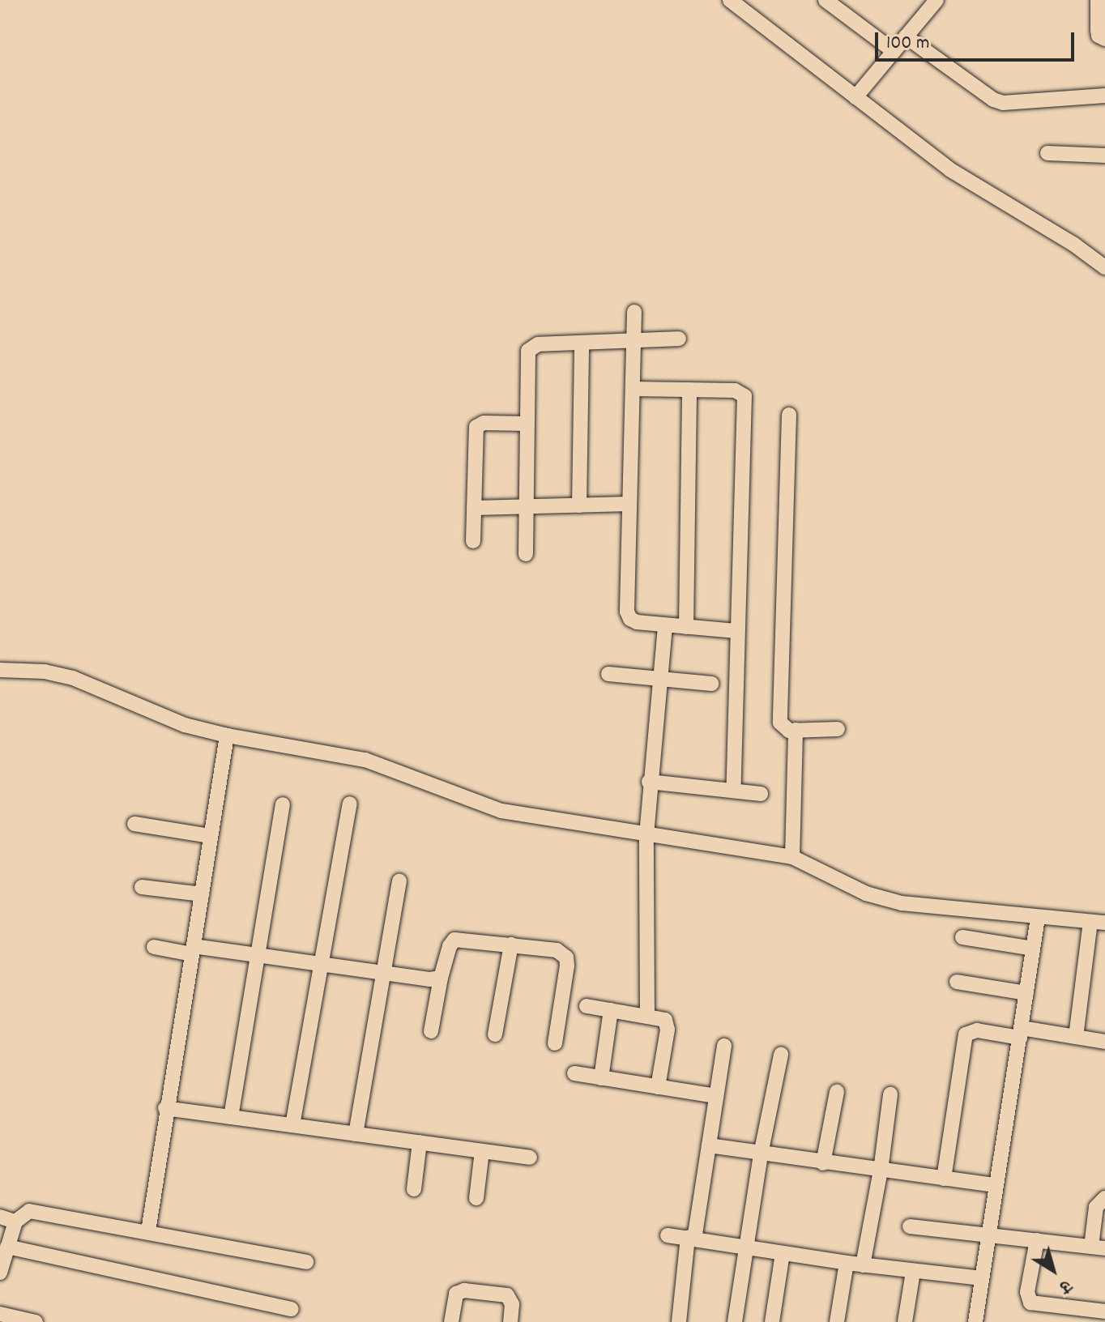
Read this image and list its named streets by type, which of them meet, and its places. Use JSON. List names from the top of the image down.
{
  "scale_bar": "100 m",
  "north": "bottom right"
}
